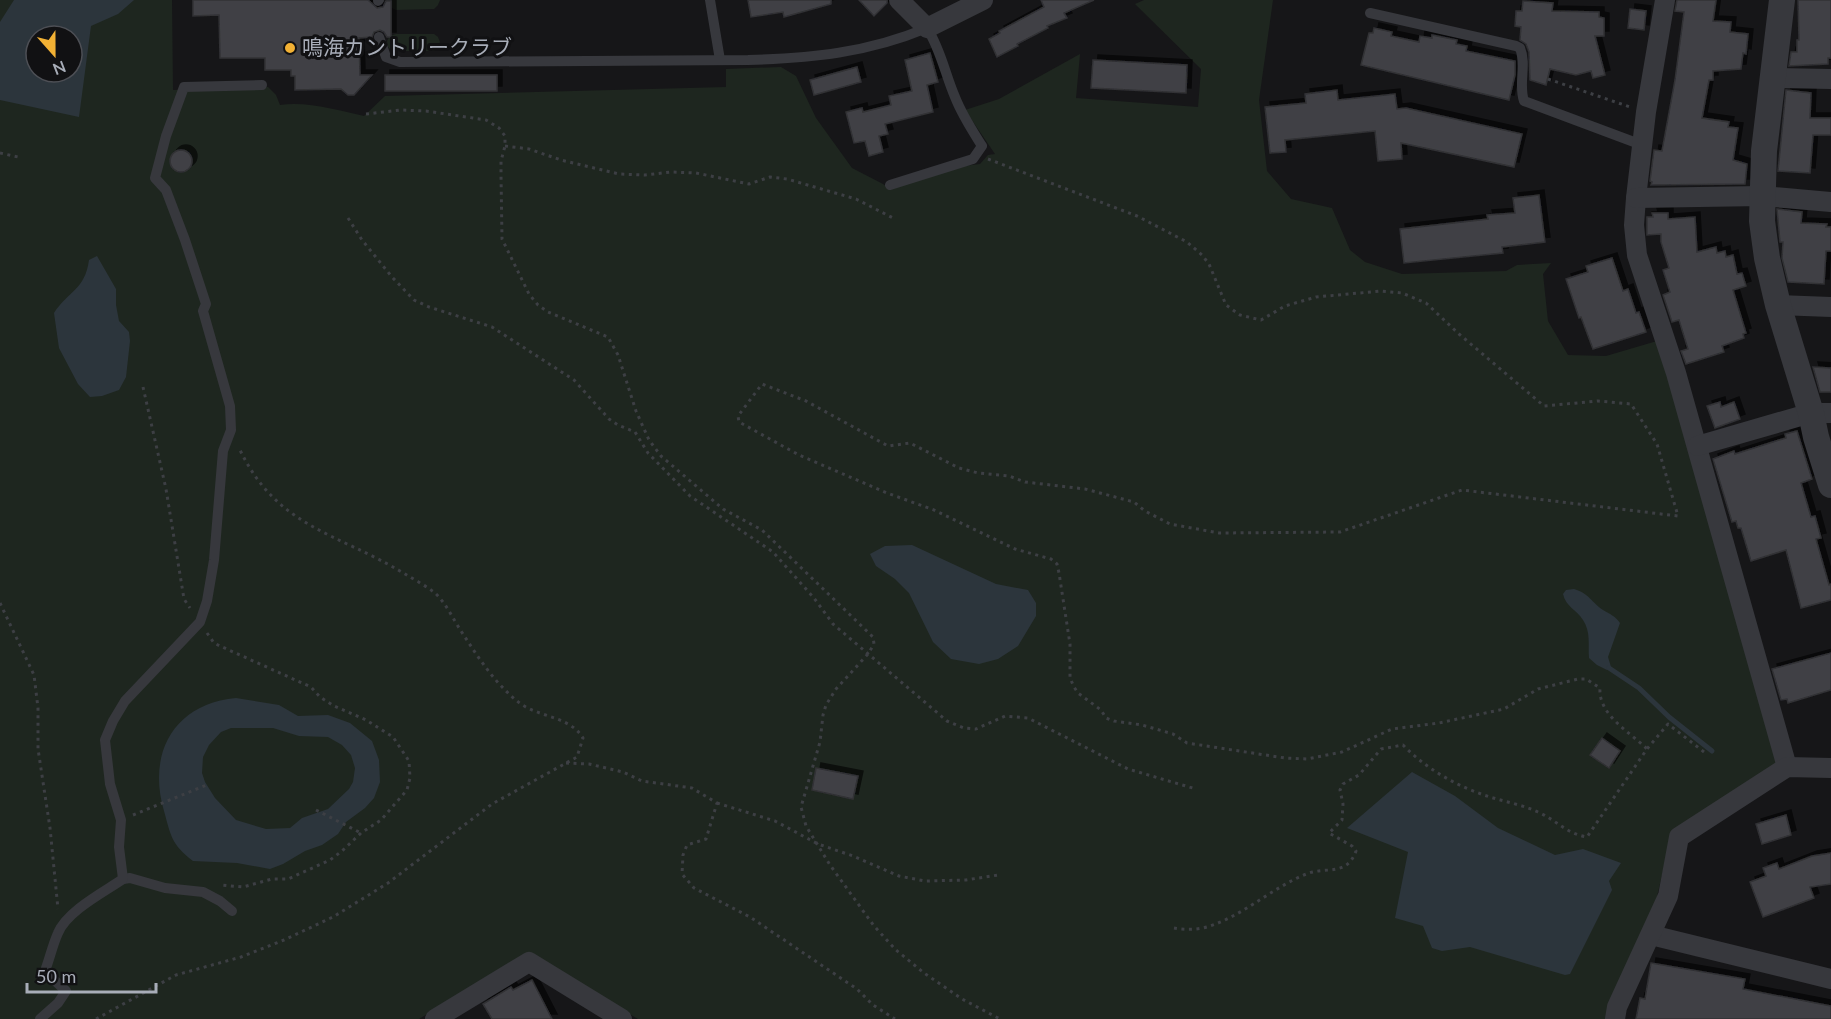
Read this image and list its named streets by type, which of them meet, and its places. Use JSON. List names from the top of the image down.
{
  "places": ["鳴海カントリークラブ"],
  "scale_bar": "50 m",
  "north": "bottom"
}
